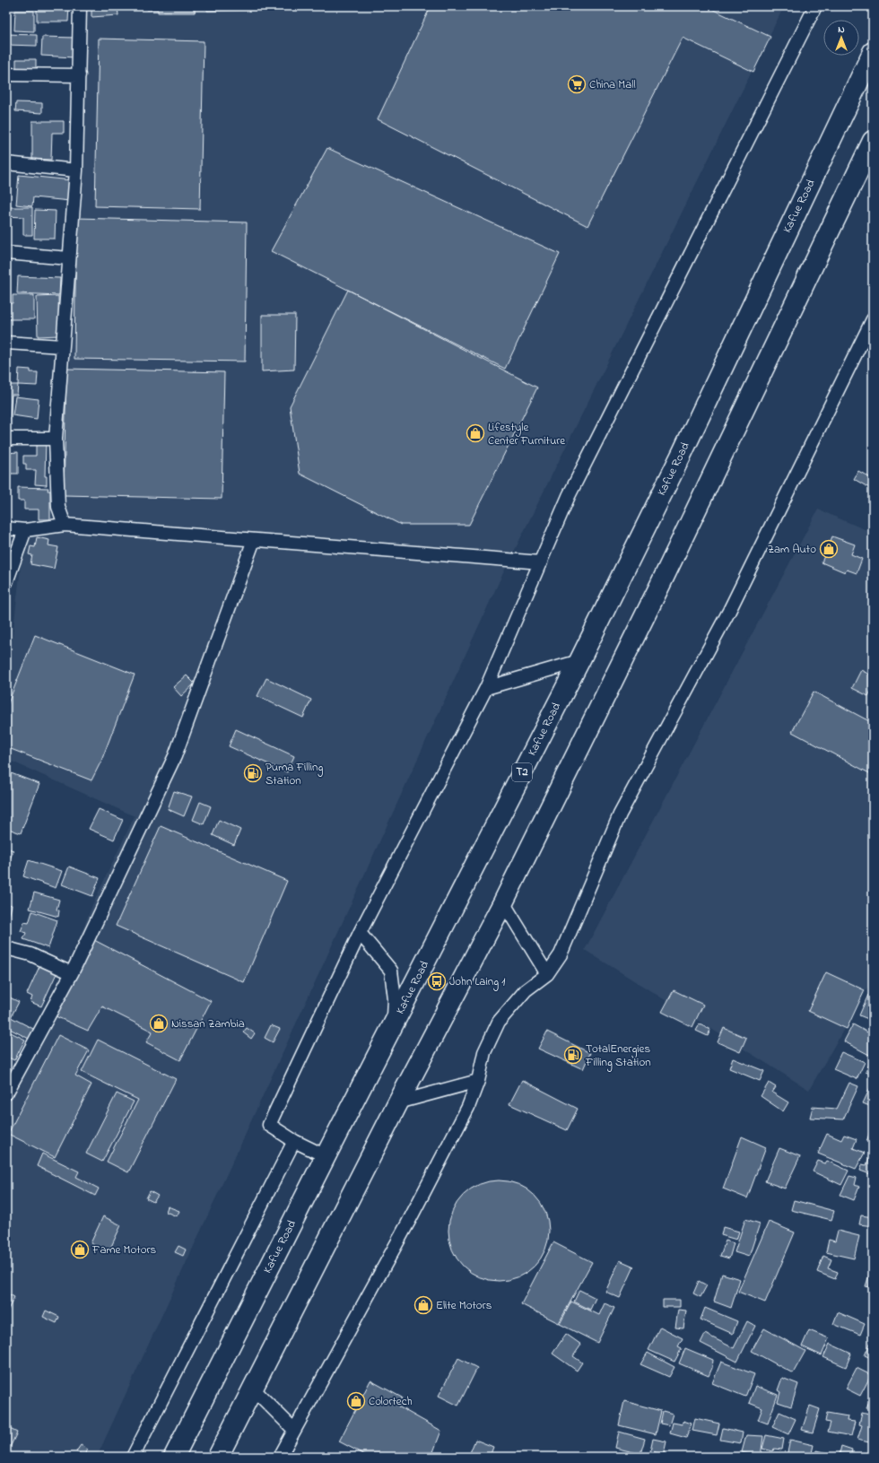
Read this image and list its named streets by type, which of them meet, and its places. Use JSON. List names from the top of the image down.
{
  "streets": {
    "main road": ["Kafue Road", "T2"]
  },
  "places": {
    "supermarket": ["China Mall"],
    "shop": [
      "Lifestyle Center Furniture",
      "Zam Auto",
      "Nissan Zambia",
      "Fame Motors",
      "Elite Motors",
      "Colortech"
    ],
    "fuel station": ["Puma Filling Station", "TotalEnergies Filling Station"],
    "bus stop": ["John Laing 1"]
  },
  "north": "top"
}
